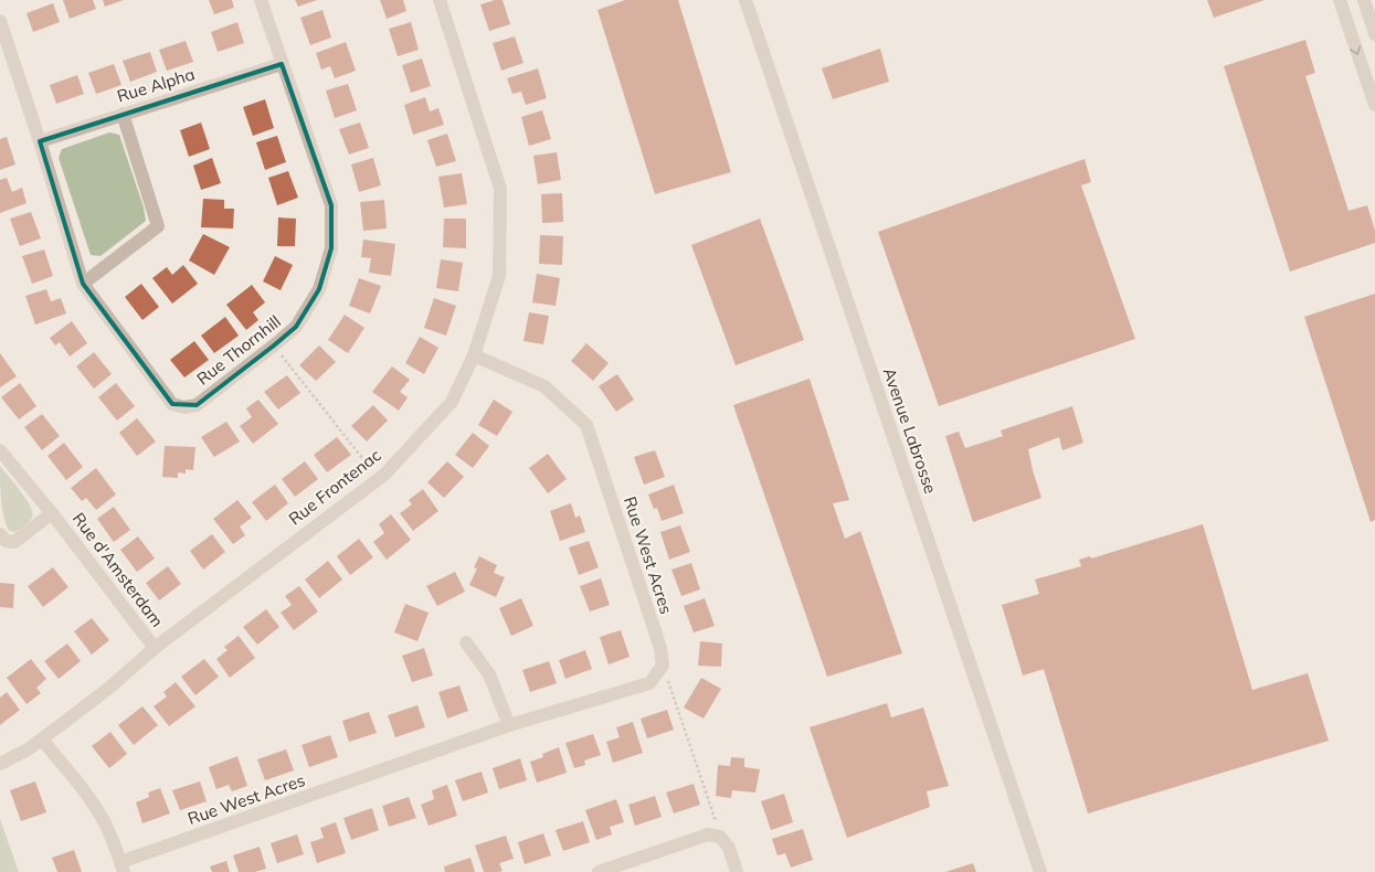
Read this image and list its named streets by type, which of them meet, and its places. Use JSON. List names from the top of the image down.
{
  "streets": {
    "street": [
      "Rue Alpha",
      "Rue Thornhill",
      "Avenue Labrosse",
      "Rue Frontenac",
      "Rue West Acres",
      "Rue d'Amsterdam"
    ]
  },
  "crossings": [
    ["Rue Alpha", "Rue Thornhill"],
    ["Rue Frontenac", "Rue West Acres"],
    ["Rue Frontenac", "Rue d'Amsterdam"]
  ]
}
